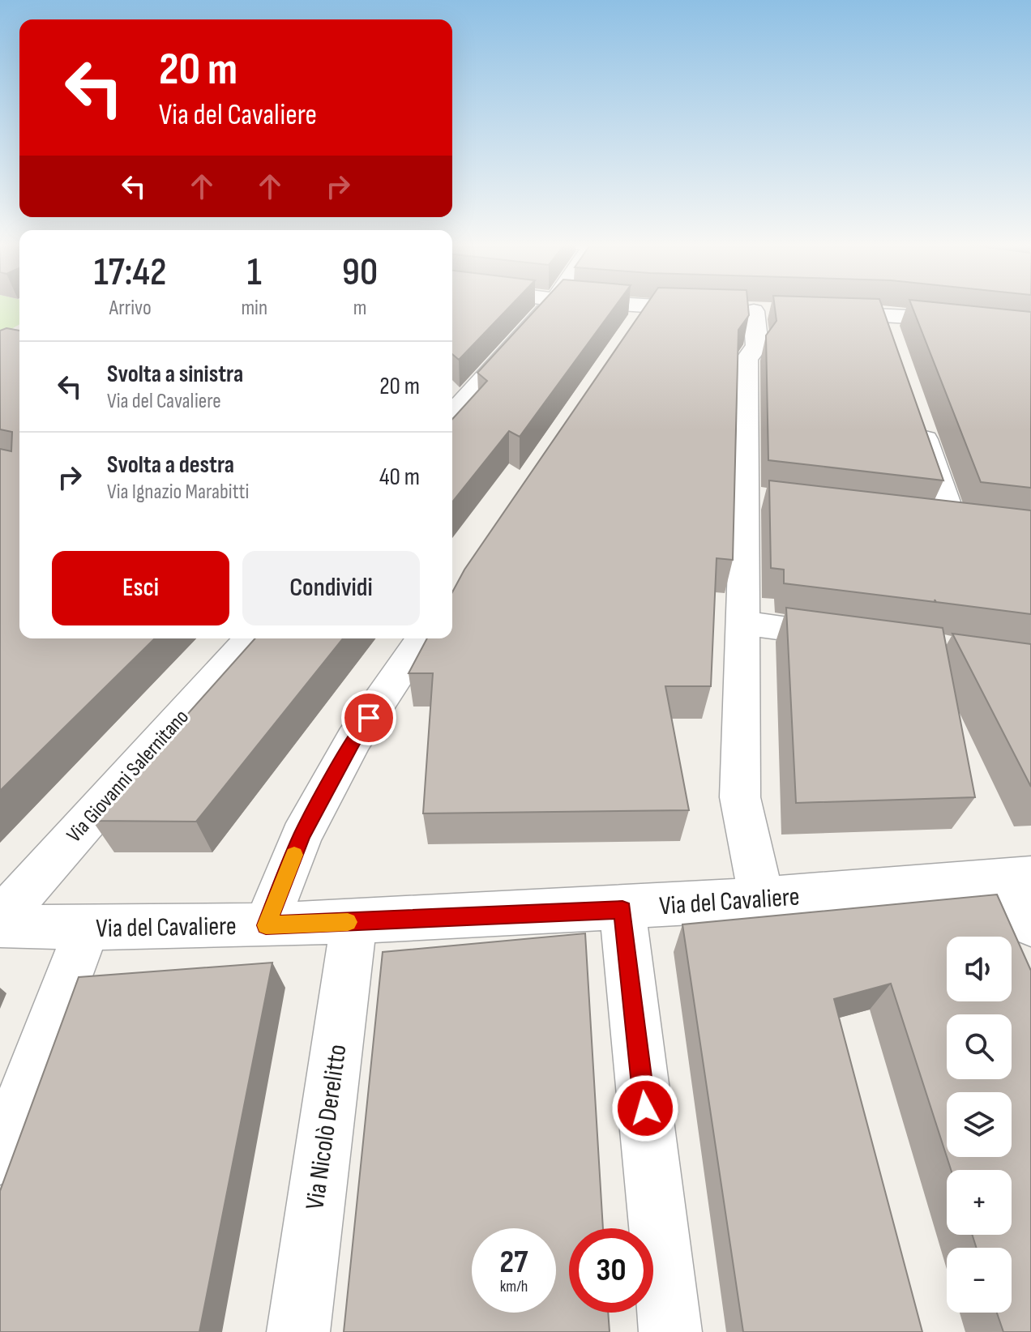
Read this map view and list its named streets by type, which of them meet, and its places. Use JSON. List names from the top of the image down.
{
  "streets": {
    "street": ["Via Giovanni Salernitano", "Via del Cavaliere", "Via Nicolò Derelitto"]
  },
  "crossings": [
    ["Via del Cavaliere", "Via Nicolò Derelitto"]
  ],
  "page": {
    "turn": ["20 m", "Via del Cavaliere"],
    "eta": [
      "17:42",
      "Arrivo",
      "1",
      "min",
      "90",
      "m"
    ],
    "list": [
      {
        "name": "Svolta a sinistra",
        "note": "Via del Cavaliere",
        "value": "20 m"
      },
      {
        "name": "Svolta a destra",
        "note": "Via Ignazio Marabitti",
        "value": "40 m"
      }
    ],
    "buttons": ["Esci", "Condividi"],
    "map_buttons": ["+", "−"],
    "speed": "27 km/h",
    "limit": "30"
  }
}
